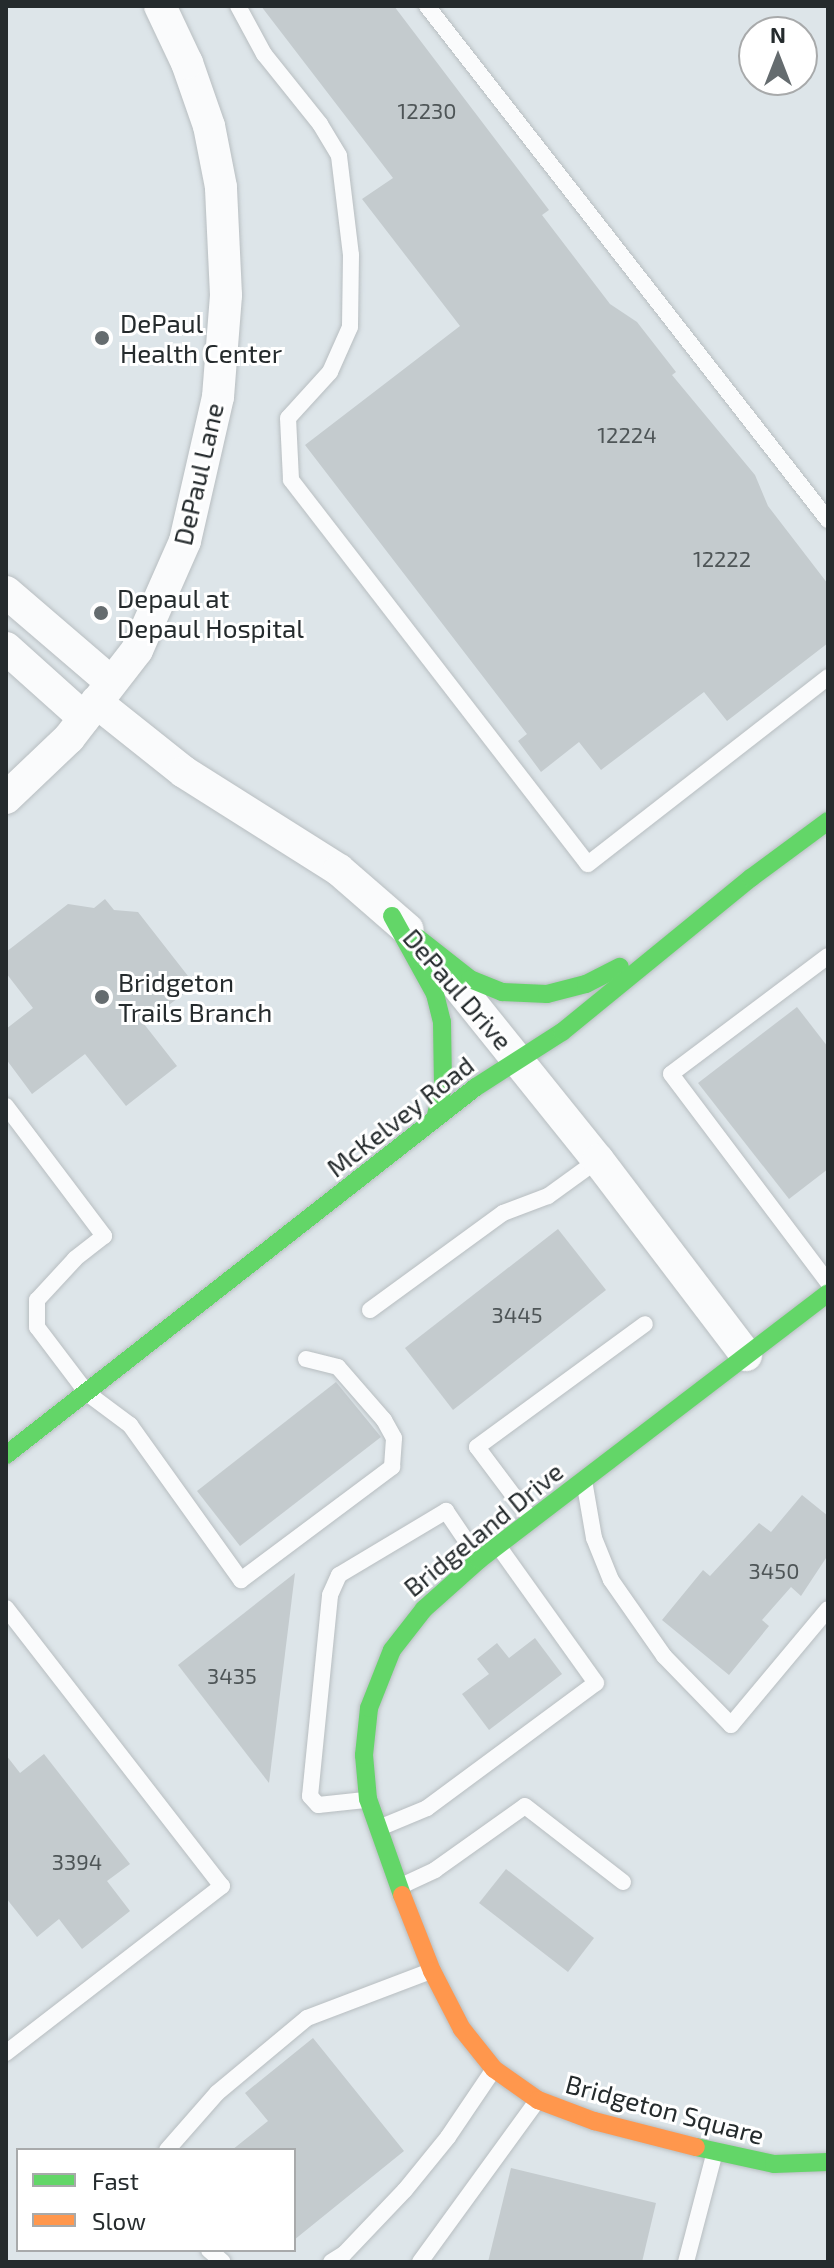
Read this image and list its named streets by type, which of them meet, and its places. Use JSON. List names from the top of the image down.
{
  "streets": {
    "street": [
      "DePaul Lane",
      "DePaul Drive",
      "McKelvey Road",
      "Bridgeland Drive",
      "Bridgeton Square"
    ]
  },
  "crossings": [
    ["DePaul Lane", "DePaul Drive"],
    ["DePaul Drive", "McKelvey Road"],
    ["DePaul Drive", "Bridgeland Drive"],
    ["Bridgeland Drive", "Bridgeton Square"]
  ],
  "places": ["DePaul Health Center", "Depaul at Depaul Hospital", "Bridgeton Trails Branch"],
  "house_numbers": [
    "12230",
    "12224",
    "12222",
    "3445",
    "3450",
    "3435",
    "3394"
  ],
  "legend": ["Fast", "Slow"],
  "north": "top"
}
